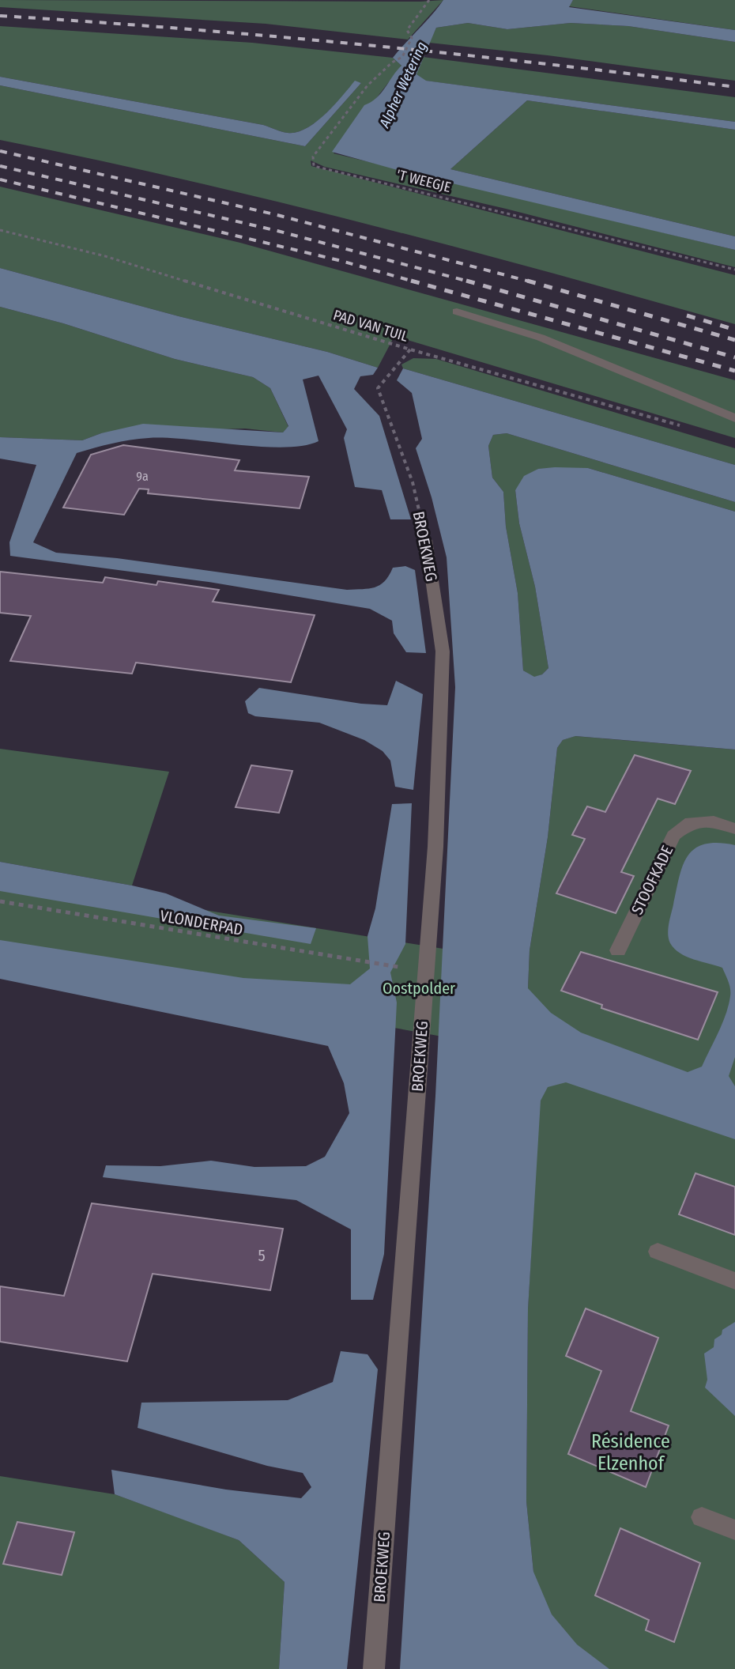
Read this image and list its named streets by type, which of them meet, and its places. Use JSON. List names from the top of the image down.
{
  "streets": {
    "street": ["BROEKWEG", "STOOFKADE"],
    "path": ["'T WEEGJE", "PAD VAN TUIL", "VLONDERPAD"]
  },
  "crossings": [
    ["PAD VAN TUIL", "BROEKWEG"]
  ],
  "water": ["Alpher Wetering"],
  "parks": ["Oostpolder", "Résidence Elzenhof"],
  "house_numbers": ["9a", "5"]
}
